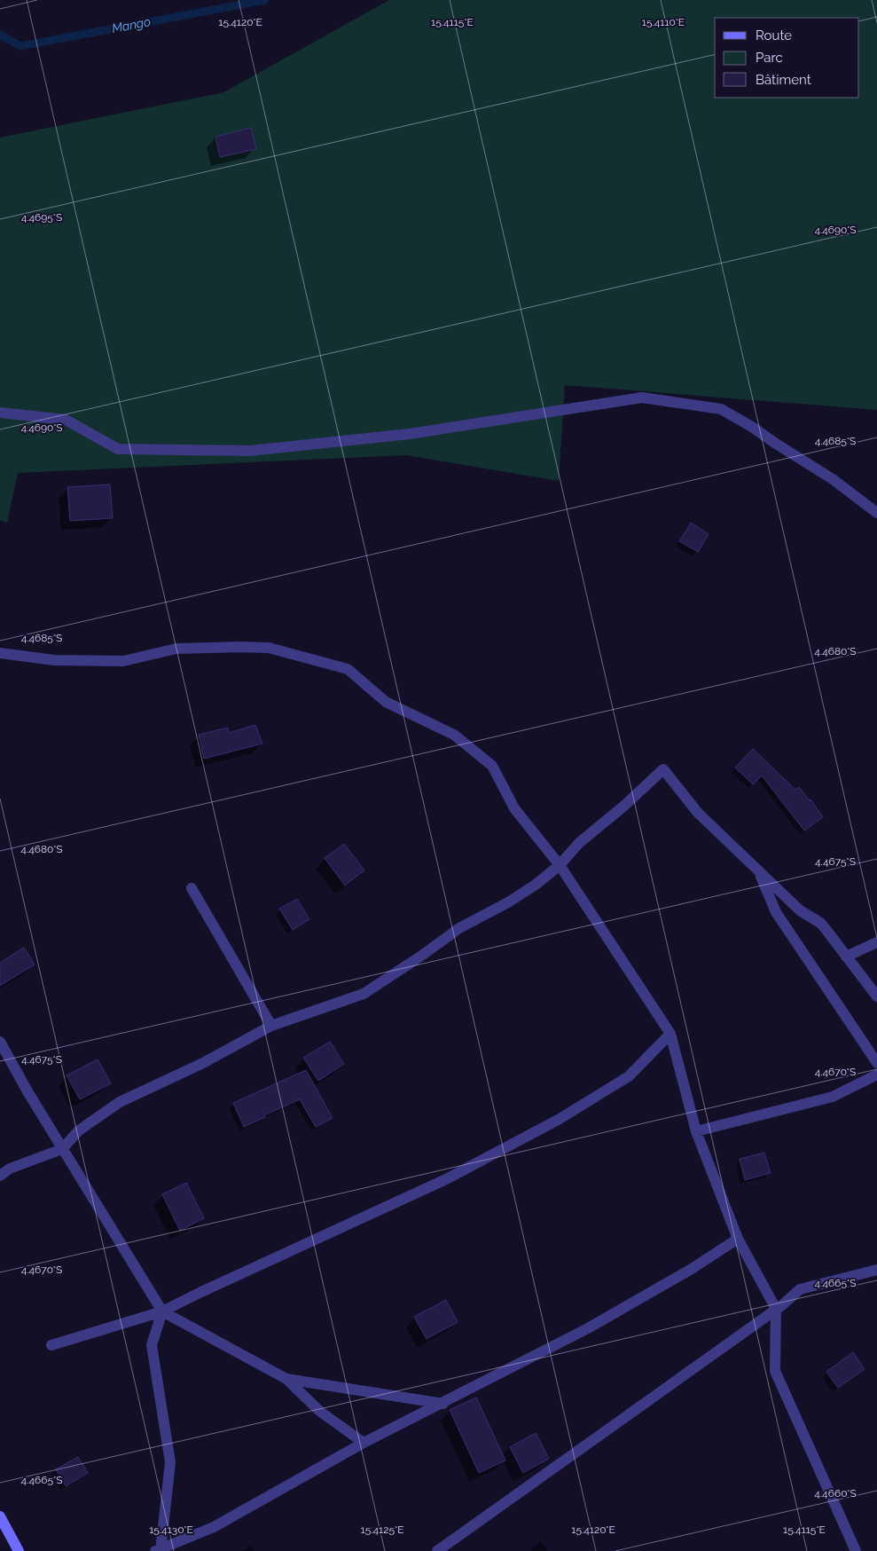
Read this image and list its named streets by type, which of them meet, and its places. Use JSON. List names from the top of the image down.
{
  "water": ["Mango"],
  "legend": ["Route", "Parc", "Bâtiment"],
  "coordinates": [
    "15.4120°E",
    "15.4115°E",
    "15.4110°E",
    "4.4695°S",
    "4.4690°S",
    "4.4685°S",
    "4.4680°S",
    "4.4675°S",
    "4.4670°S",
    "4.4665°S",
    "4.4660°S",
    "15.4130°E",
    "15.4125°E"
  ]
}
